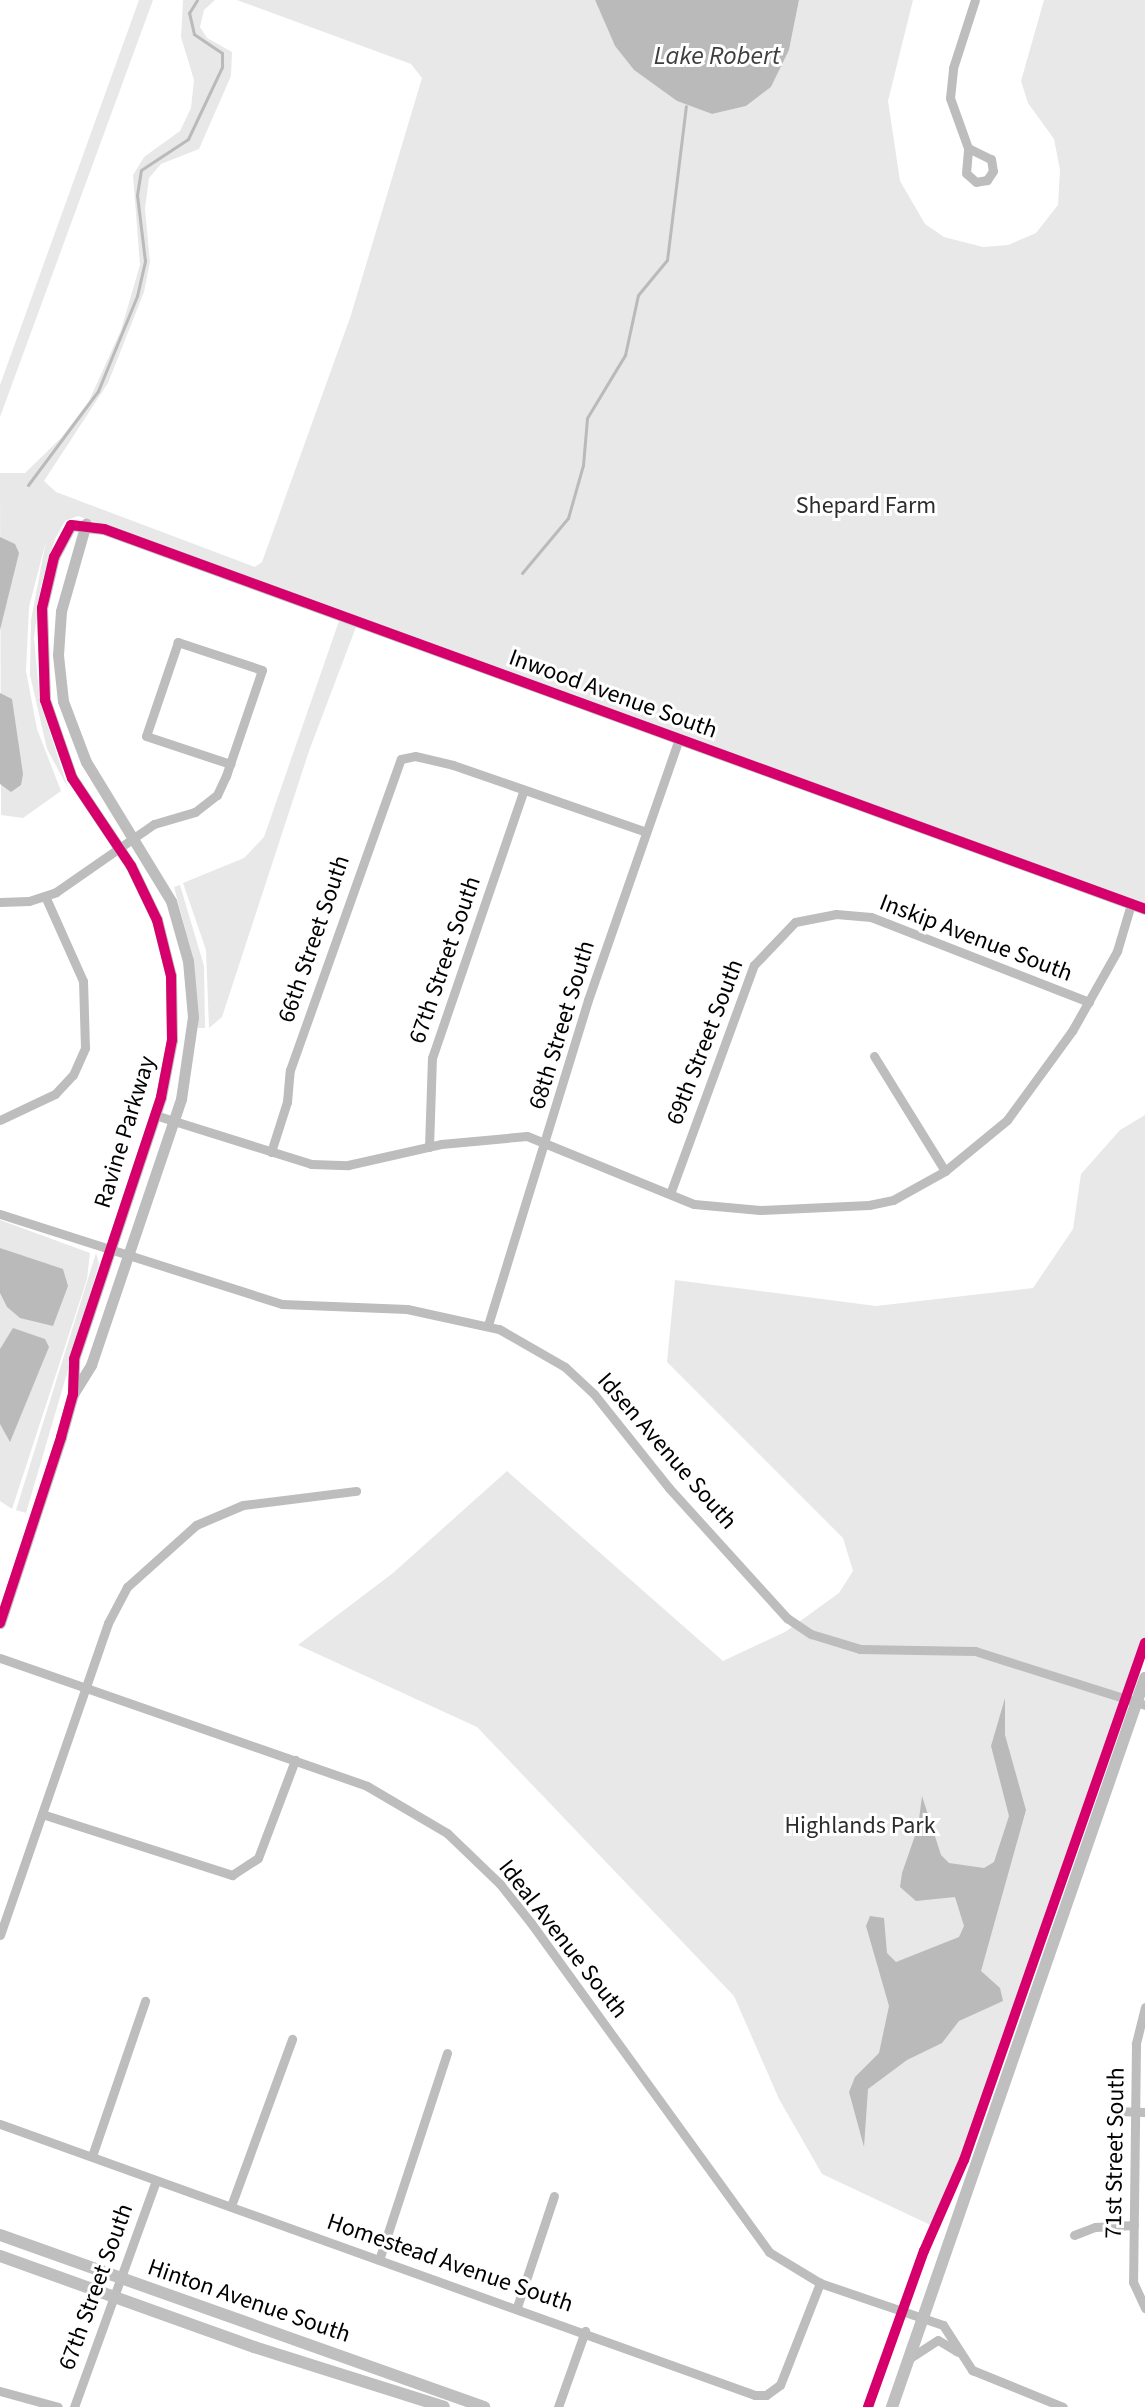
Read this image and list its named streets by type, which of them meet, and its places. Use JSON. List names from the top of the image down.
{
  "streets": {
    "main road": ["Hinton Avenue South"],
    "street": [
      "Inwood Avenue South",
      "Inskip Avenue South",
      "66th Street South",
      "67th Street South",
      "68th Street South",
      "69th Street South",
      "Ravine Parkway",
      "Idsen Avenue South",
      "Ideal Avenue South",
      "71st Street South",
      "Homestead Avenue South"
    ]
  },
  "crossings": [
    ["Inwood Avenue South", "68th Street South"],
    ["Inwood Avenue South", "Ravine Parkway"],
    ["Inskip Avenue South", "69th Street South"],
    ["66th Street South", "67th Street South"],
    ["67th Street South", "Homestead Avenue South"],
    ["67th Street South", "Hinton Avenue South"],
    ["68th Street South", "Idsen Avenue South"],
    ["Ravine Parkway", "Idsen Avenue South"],
    ["Ideal Avenue South", "Homestead Avenue South"]
  ],
  "water": ["Lake Robert"],
  "parks": ["Shepard Farm", "Highlands Park"]
}
